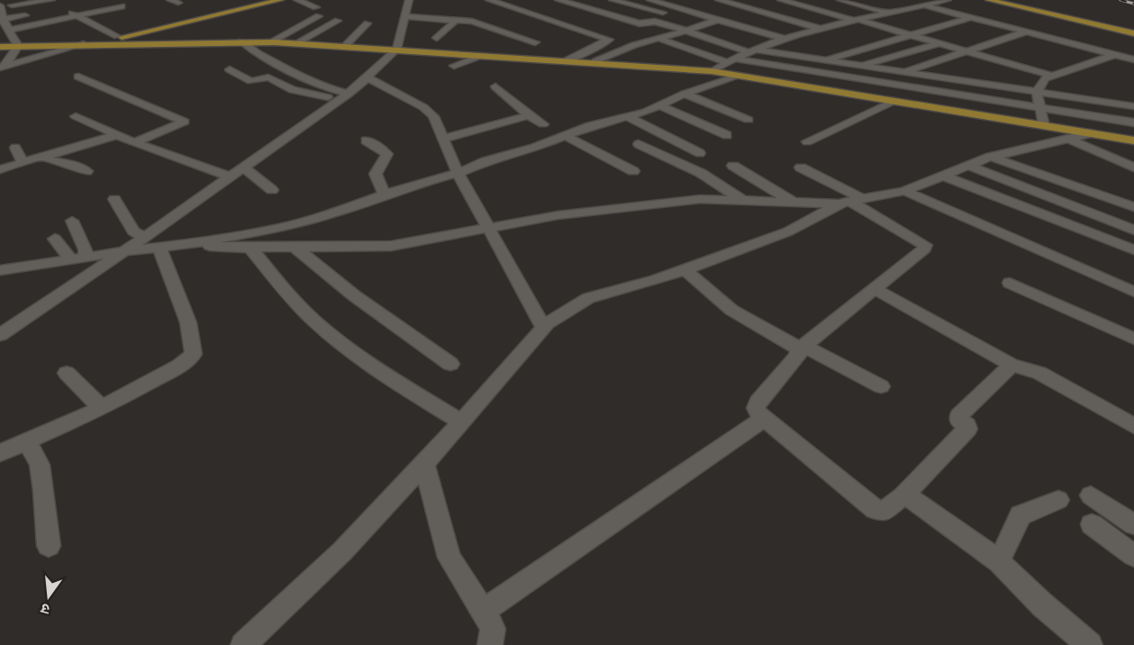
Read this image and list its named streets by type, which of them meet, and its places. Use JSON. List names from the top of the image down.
{
  "north": "bottom"
}
